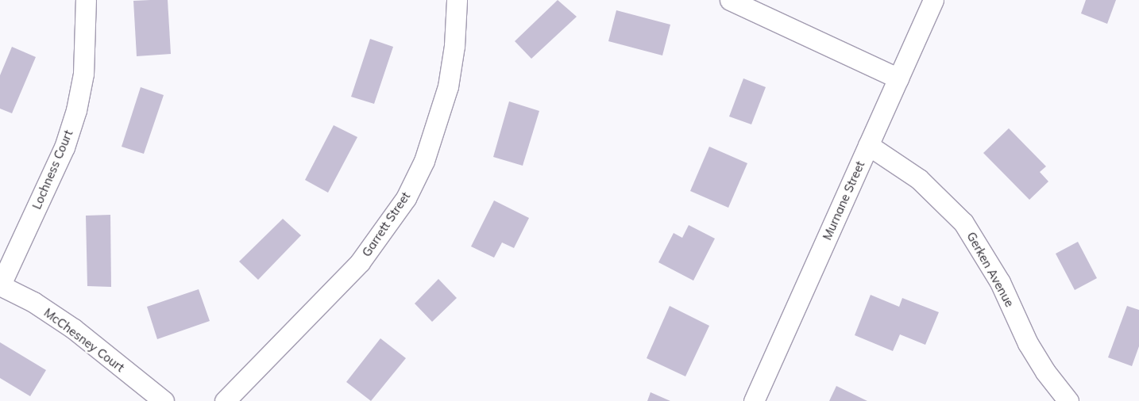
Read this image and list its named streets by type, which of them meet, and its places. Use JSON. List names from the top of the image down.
{
  "streets": {
    "street": [
      "Lochness Court",
      "Murnane Street",
      "Garrett Street",
      "Gerken Avenue",
      "McChesney Court"
    ]
  },
  "crossings": [
    ["Lochness Court", "McChesney Court"],
    ["Murnane Street", "Gerken Avenue"]
  ]
}
